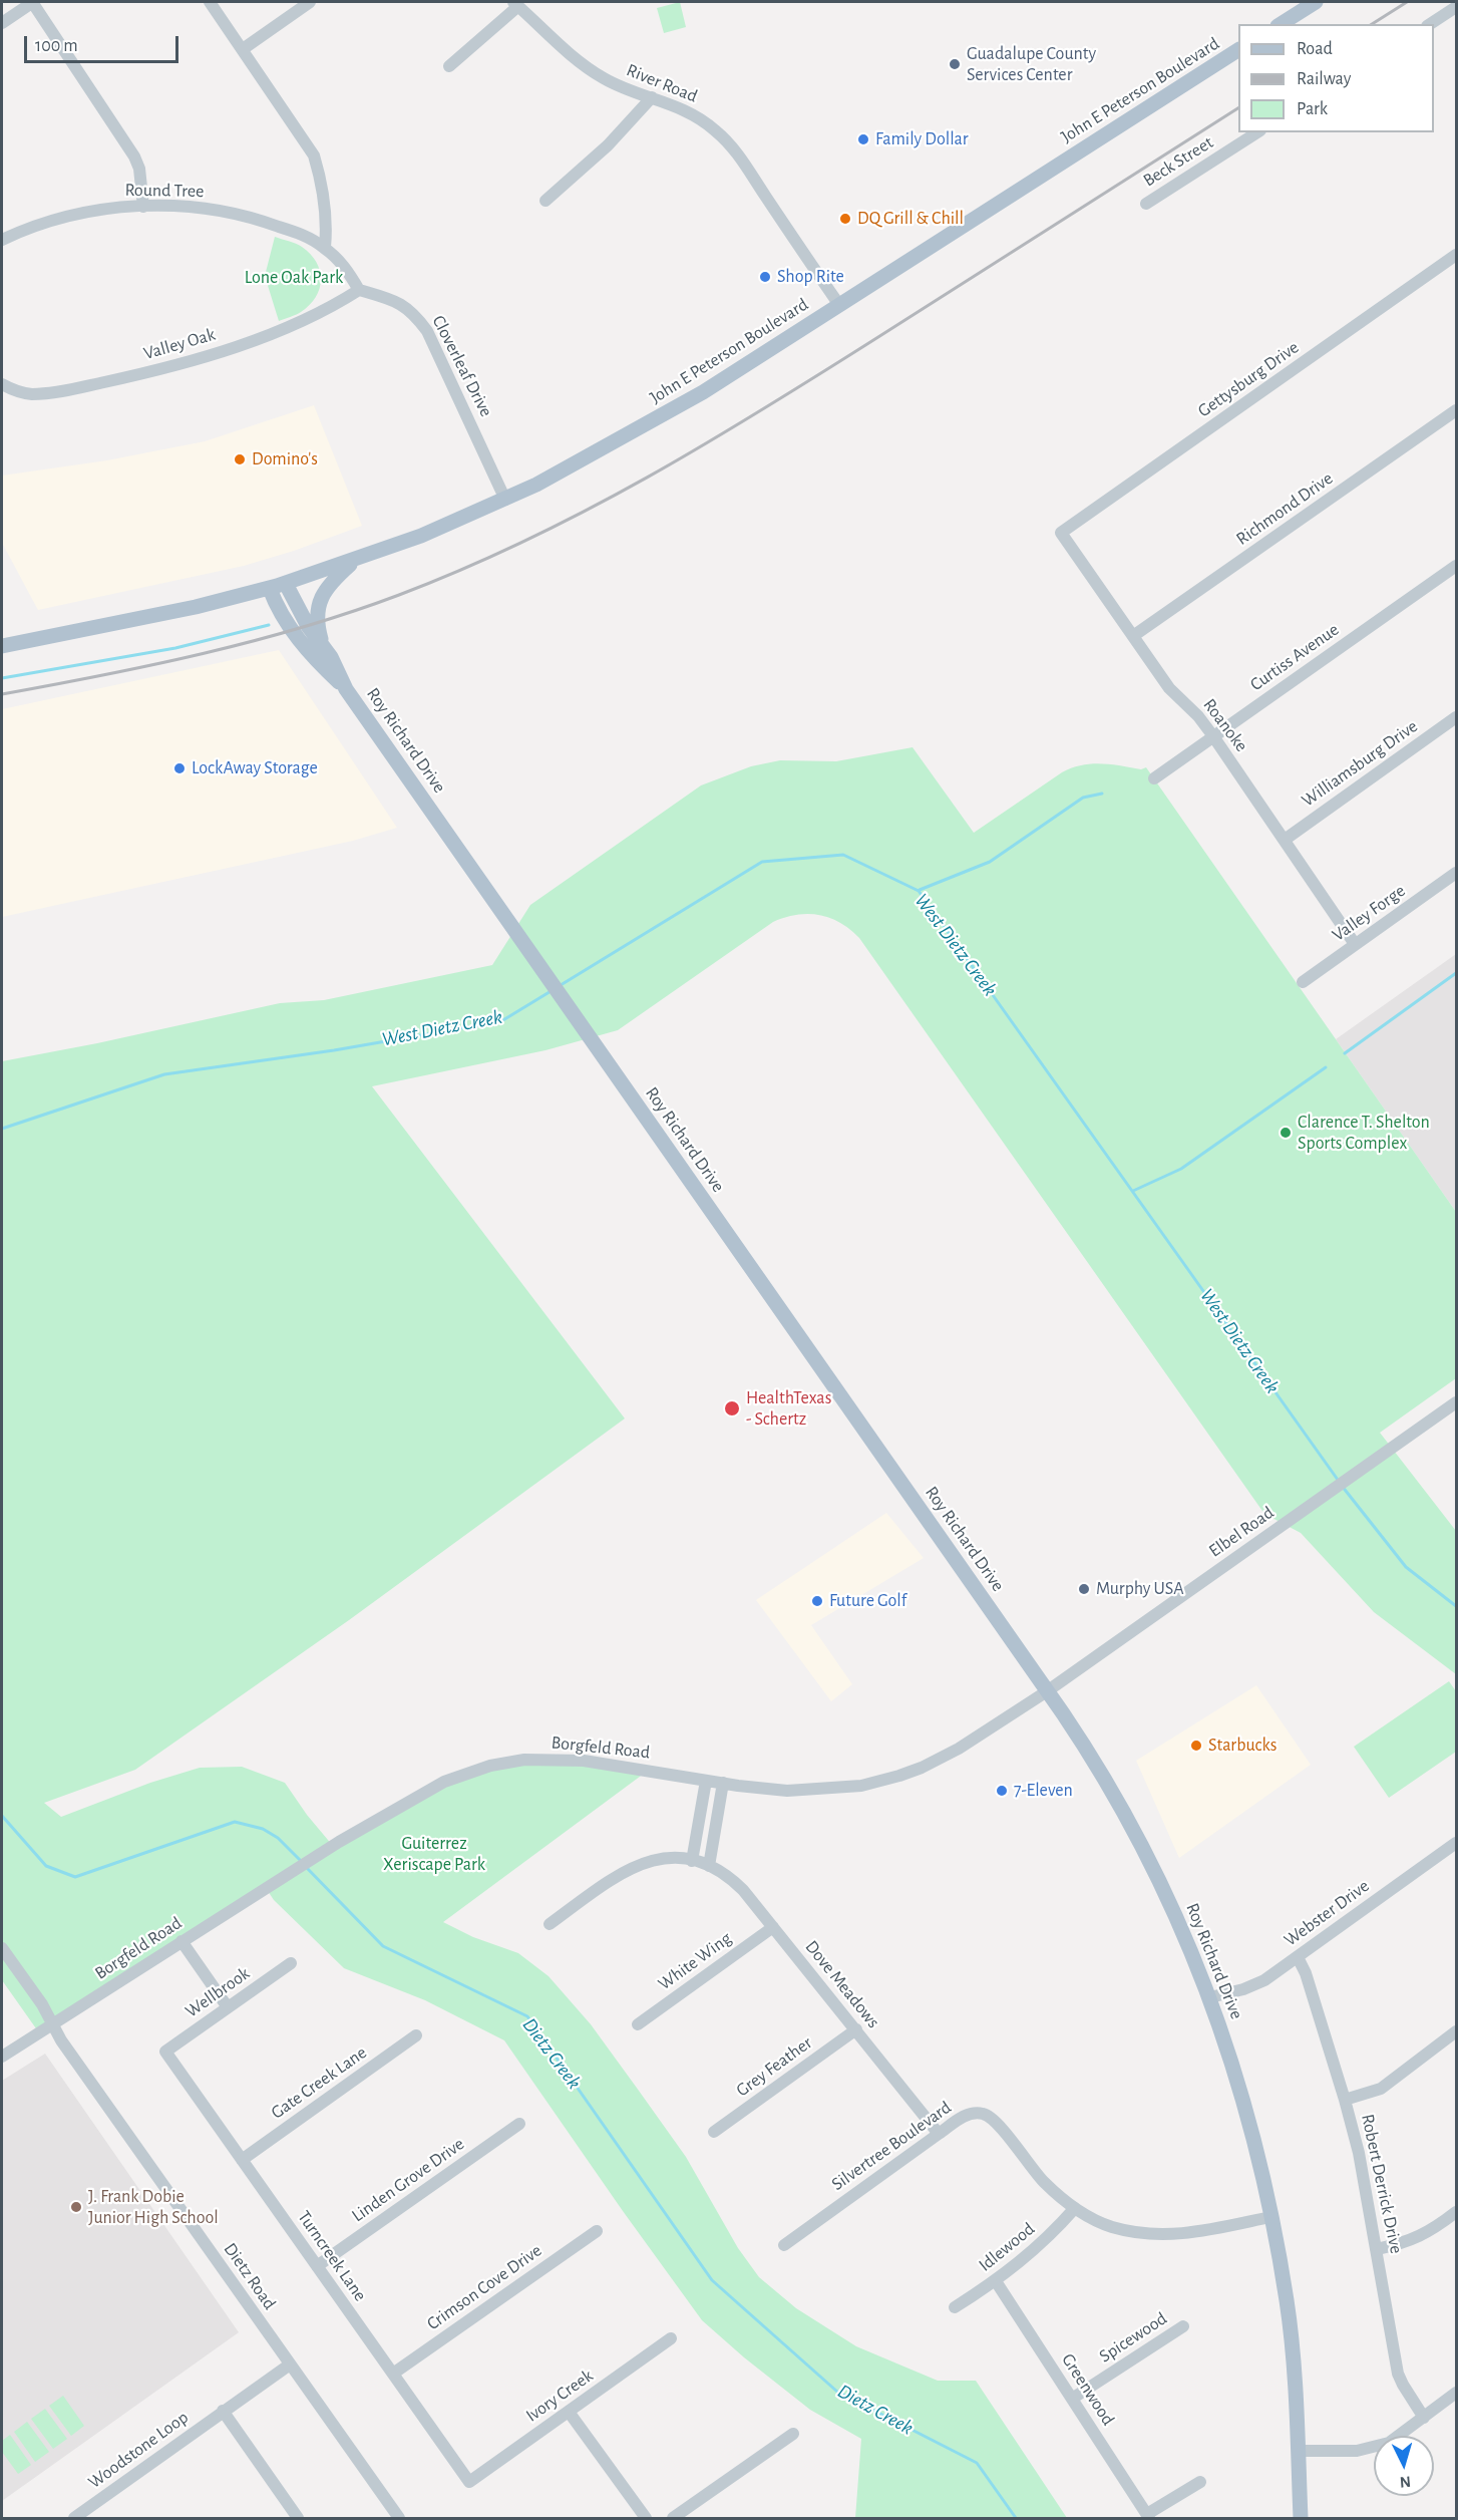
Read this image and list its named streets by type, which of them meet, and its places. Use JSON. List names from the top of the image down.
{
  "streets": {
    "main road": ["John E Peterson Boulevard", "Roy Richard Drive"],
    "street": [
      "River Road",
      "Beck Street",
      "Round Tree",
      "Valley Oak",
      "Cloverleaf Drive",
      "Gettysburg Drive",
      "Richmond Drive",
      "Curtiss Avenue",
      "Roanoke",
      "Williamsburg Drive",
      "Valley Forge",
      "Elbel Road",
      "Borgfeld Road",
      "Webster Drive",
      "White Wing",
      "Dove Meadows",
      "Wellbrook",
      "Grey Feather",
      "Gate Creek Lane",
      "Silvertree Boulevard",
      "Linden Grove Drive",
      "Robert Derrick Drive",
      "Idlewood",
      "Turncreek Lane",
      "Dietz Road",
      "Crimson Cove Drive",
      "Spicewood",
      "Greenwood",
      "Ivory Creek",
      "Woodstone Loop"
    ]
  },
  "crossings": [
    ["River Road", "John E Peterson Boulevard"],
    ["John E Peterson Boulevard", "Cloverleaf Drive"],
    ["John E Peterson Boulevard", "Roy Richard Drive"],
    ["Valley Oak", "Cloverleaf Drive"],
    ["Gettysburg Drive", "Roanoke"],
    ["Richmond Drive", "Roanoke"],
    ["Curtiss Avenue", "Roanoke"],
    ["Roanoke", "Williamsburg Drive"],
    ["Roanoke", "Valley Forge"],
    ["Roy Richard Drive", "Elbel Road"],
    ["Roy Richard Drive", "Borgfeld Road"],
    ["Roy Richard Drive", "Webster Drive"],
    ["Roy Richard Drive", "Silvertree Boulevard"],
    ["Elbel Road", "Borgfeld Road"],
    ["Borgfeld Road", "Dietz Road"],
    ["Webster Drive", "Robert Derrick Drive"],
    ["White Wing", "Dove Meadows"],
    ["Dove Meadows", "Grey Feather"],
    ["Dove Meadows", "Silvertree Boulevard"],
    ["Wellbrook", "Turncreek Lane"],
    ["Gate Creek Lane", "Turncreek Lane"],
    ["Silvertree Boulevard", "Idlewood"],
    ["Linden Grove Drive", "Turncreek Lane"],
    ["Idlewood", "Greenwood"],
    ["Turncreek Lane", "Crimson Cove Drive"],
    ["Turncreek Lane", "Ivory Creek"],
    ["Dietz Road", "Woodstone Loop"],
    ["Spicewood", "Greenwood"]
  ],
  "water": ["West Dietz Creek", "Dietz Creek"],
  "parks": ["Lone Oak Park", "Guiterrez Xeriscape Park"],
  "places": [
    "Guadalupe County Services Center",
    "Family Dollar",
    "DQ Grill & Chill",
    "Shop Rite",
    "Domino's",
    "LockAway Storage",
    "Clarence T. Shelton Sports Complex",
    "HealthTexas - Schertz",
    "Murphy USA",
    "Future Golf",
    "Starbucks",
    "7-Eleven",
    "J. Frank Dobie Junior High School"
  ],
  "legend": ["Road", "Railway", "Park"],
  "scale_bar": "100 m",
  "north": "bottom"
}
